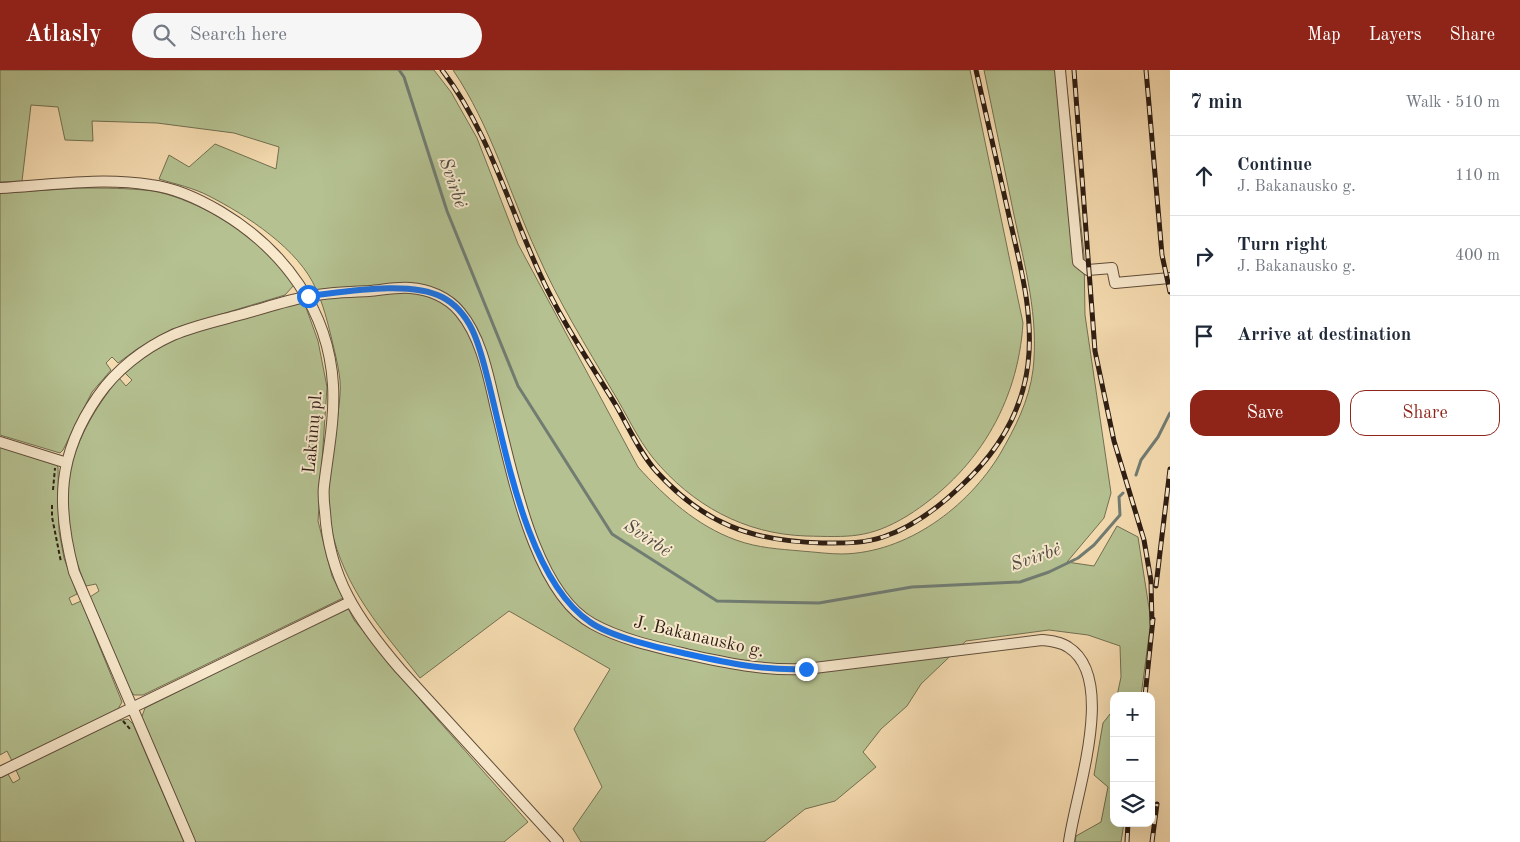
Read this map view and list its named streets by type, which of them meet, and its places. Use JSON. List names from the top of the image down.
{
  "streets": {
    "street": ["Lakūnų pl.", "J. Bakanausko g."]
  },
  "crossings": [
    ["Lakūnų pl.", "J. Bakanausko g."]
  ],
  "water": ["Svirbė"],
  "page": {
    "header": "Atlasly",
    "search": "Search here",
    "nav": ["Map", "Layers", "Share"],
    "heading": ["7 min", "Walk · 510 m"],
    "list": [
      ["Continue", "J. Bakanausko g.", "110 m"],
      ["Turn right", "J. Bakanausko g.", "400 m"],
      "Arrive at destination"
    ],
    "buttons": ["Save", "Share"],
    "map_buttons": ["+", "−"]
  }
}
